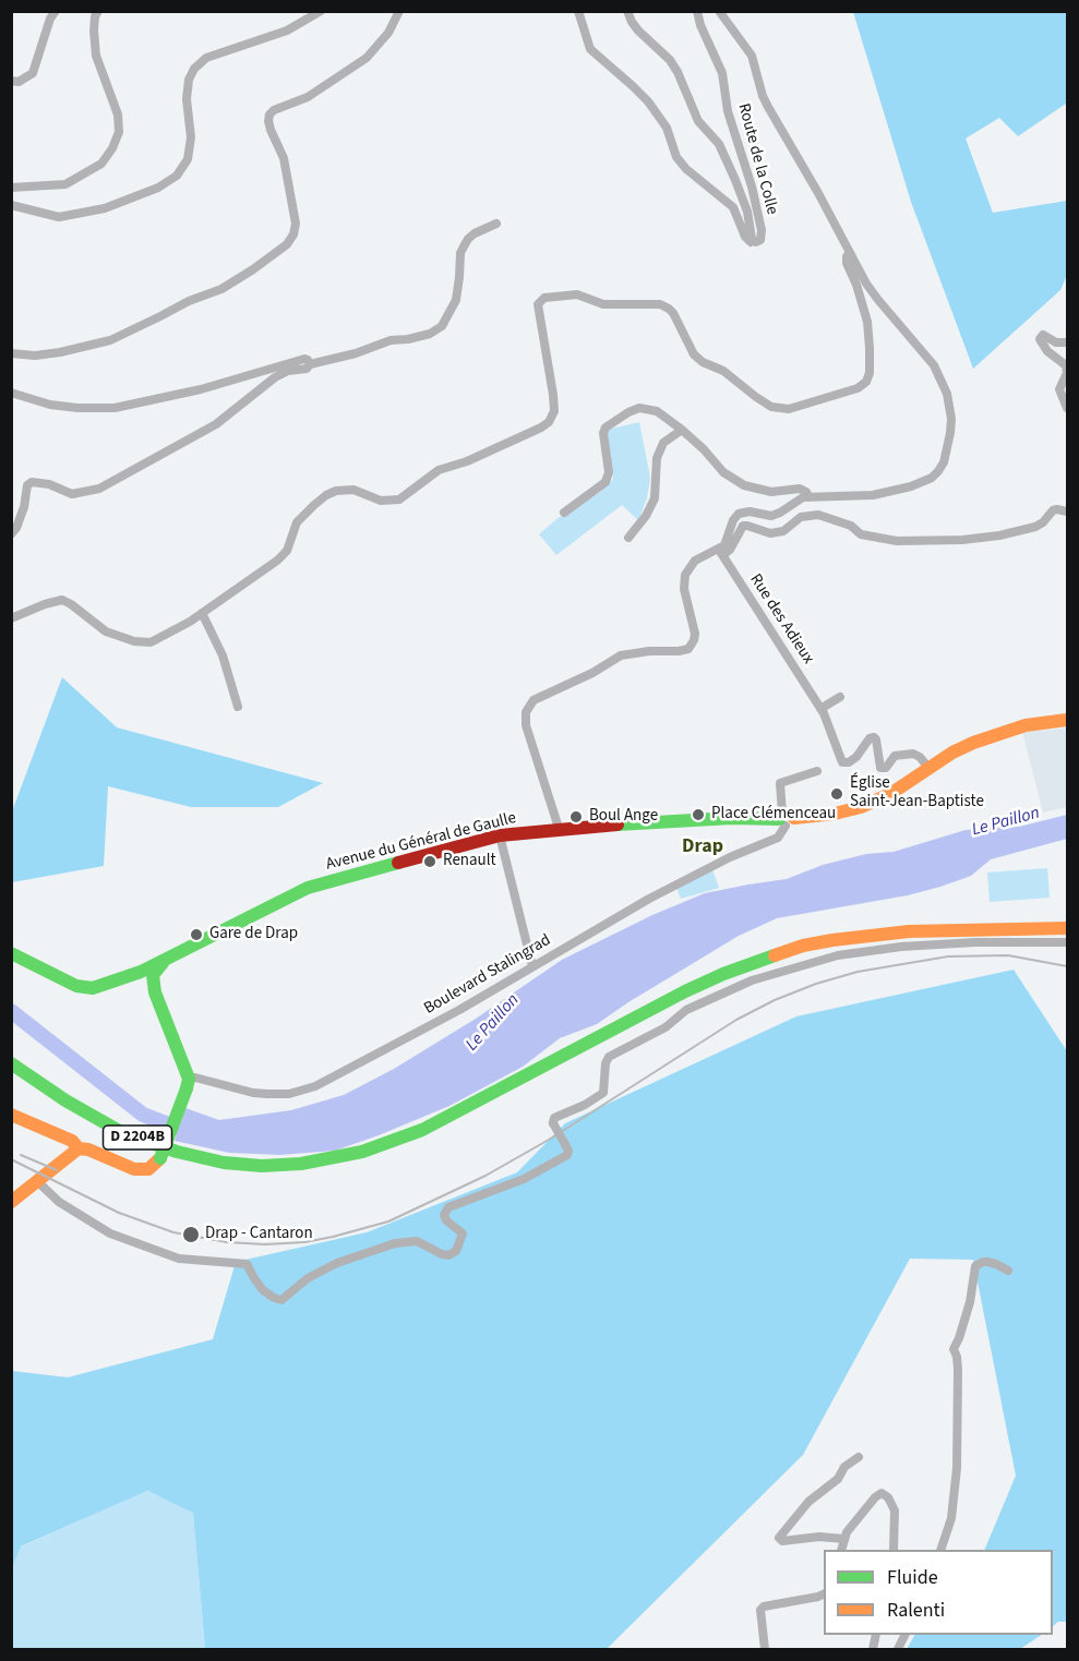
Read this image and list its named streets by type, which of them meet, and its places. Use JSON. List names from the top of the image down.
{
  "streets": {
    "main road": ["Avenue du Général de Gaulle", "D 2204B"],
    "street": ["Route de la Colle", "Rue des Adieux", "Boulevard Stalingrad"]
  },
  "crossings": [
    ["Rue des Adieux", "Avenue du Général de Gaulle"],
    ["Avenue du Général de Gaulle", "Boulevard Stalingrad"]
  ],
  "districts": ["Drap"],
  "water": ["Le Paillon"],
  "places": [
    "Église Saint-Jean-Baptiste",
    "Place Clémenceau",
    "Boul Ange",
    "Renault",
    "Gare de Drap",
    "Drap - Cantaron"
  ],
  "legend": ["Fluide", "Ralenti"]
}
